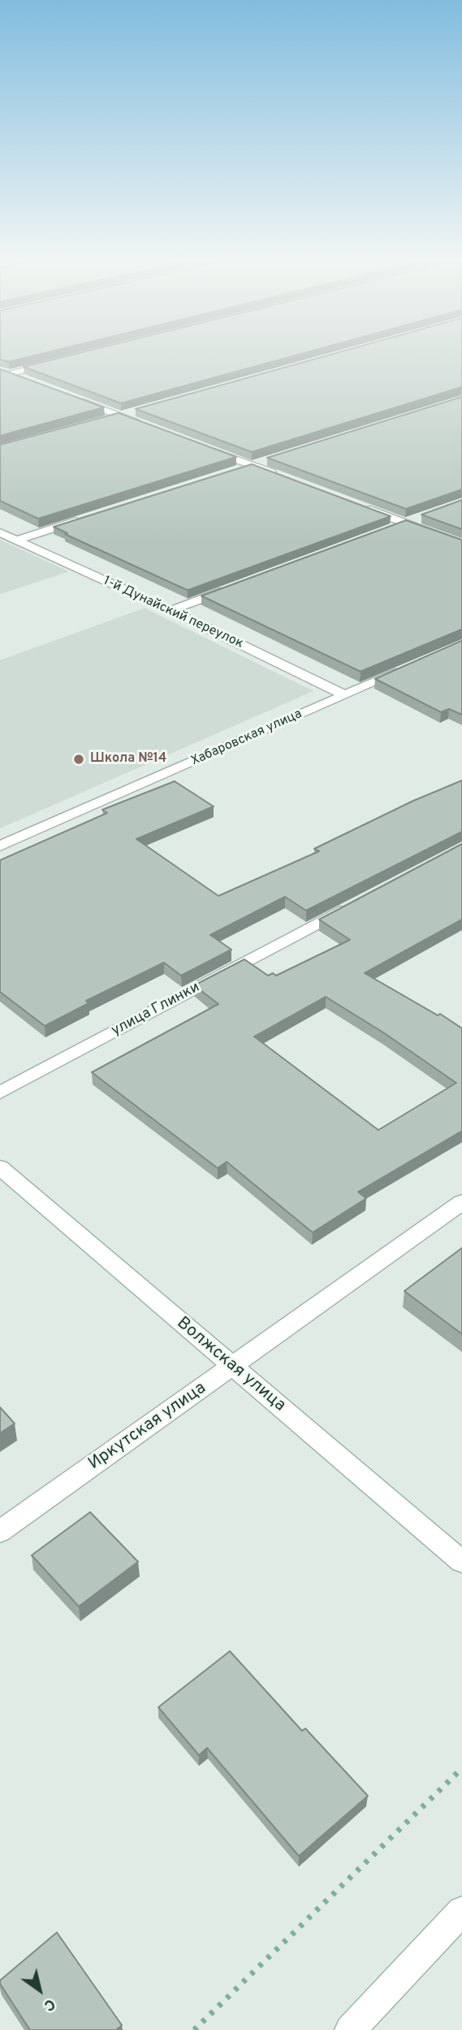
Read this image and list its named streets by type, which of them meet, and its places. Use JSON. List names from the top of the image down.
{
  "streets": {
    "street": [
      "1-й Дунайский переулок",
      "Хабаровская улица",
      "улица Глинки",
      "Волжская улица",
      "Иркутская улица"
    ]
  },
  "crossings": [
    ["1-й Дунайский переулок", "Хабаровская улица"],
    ["Волжская улица", "Иркутская улица"]
  ],
  "places": ["Школа №14"],
  "north": "bottom right"
}
